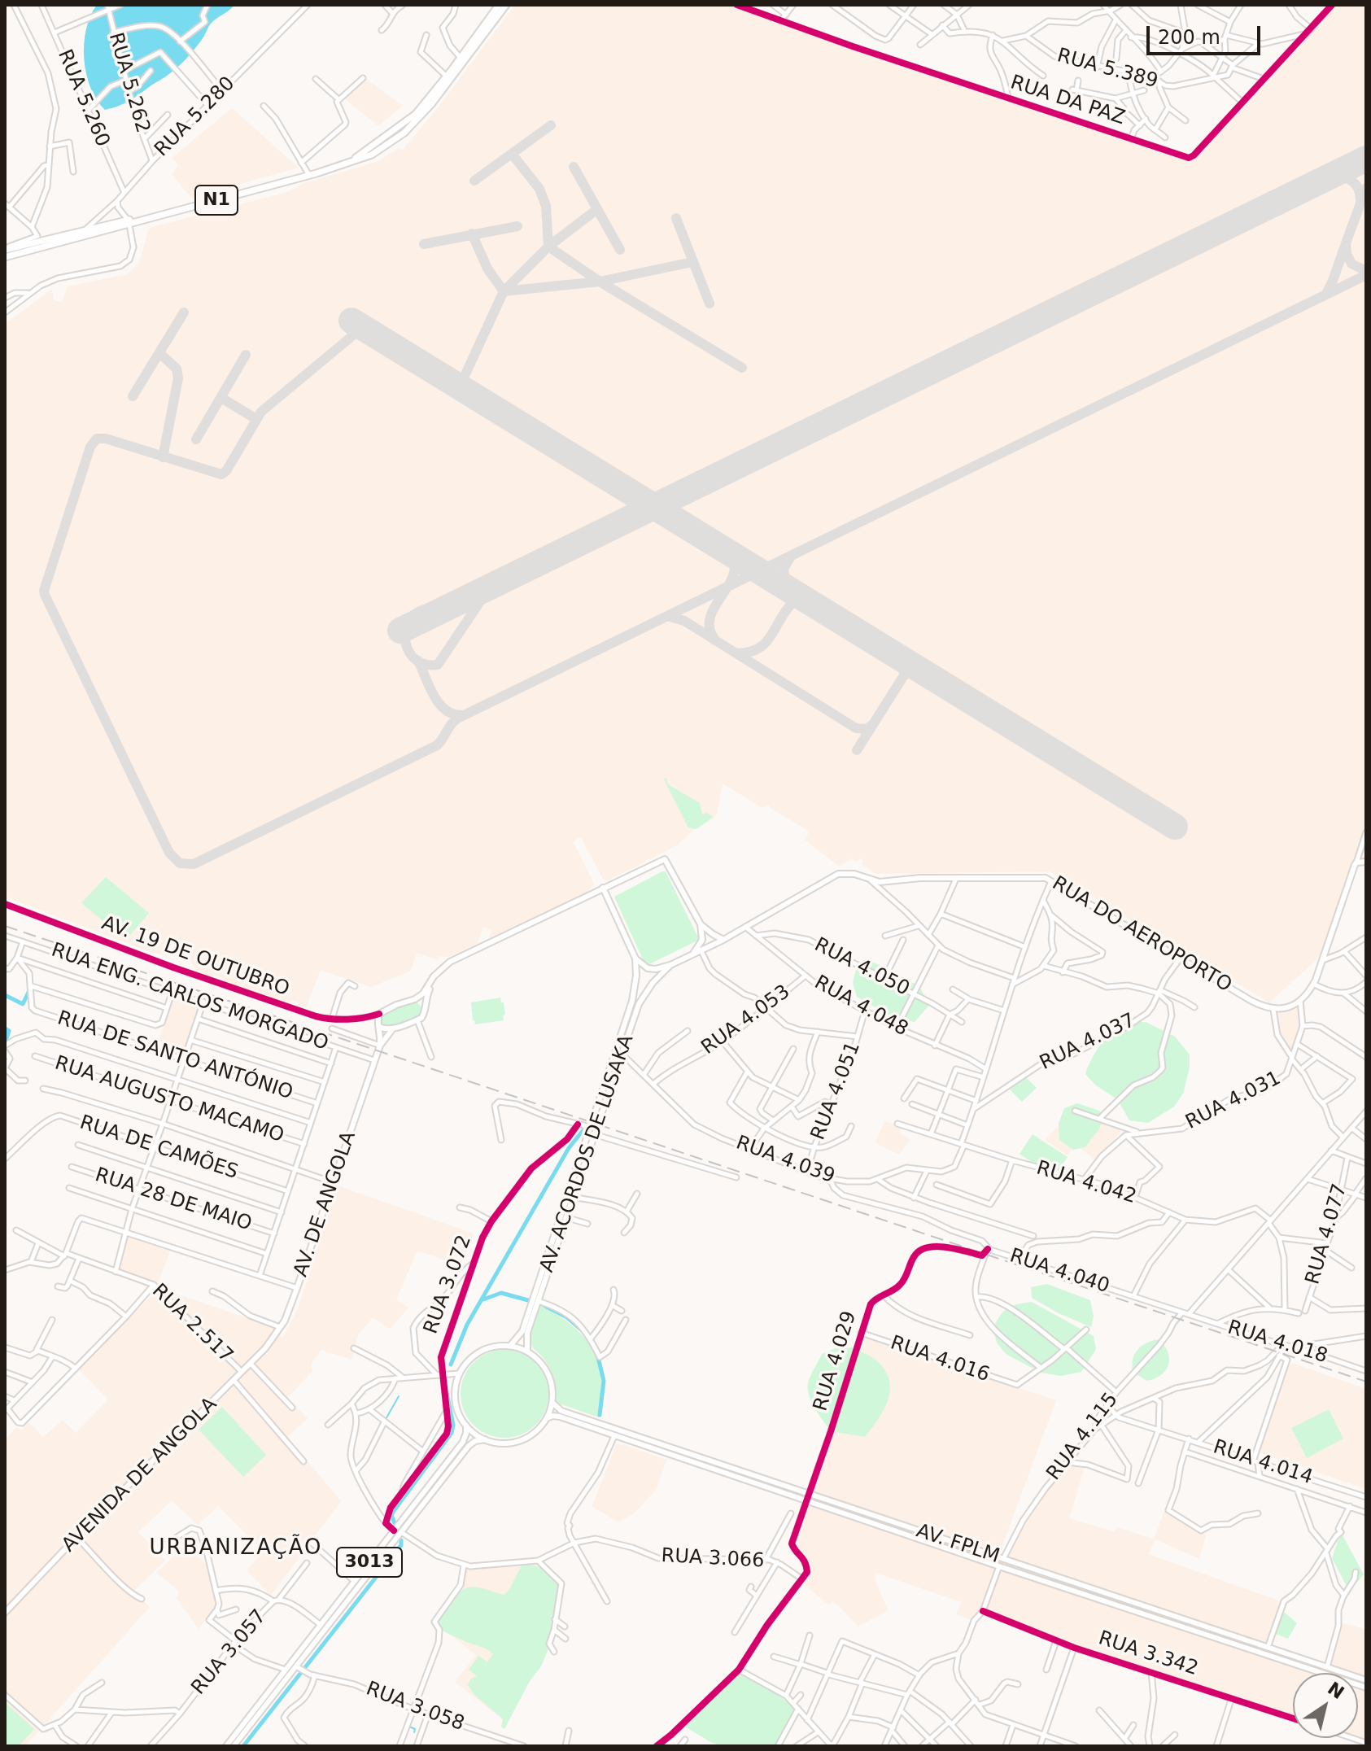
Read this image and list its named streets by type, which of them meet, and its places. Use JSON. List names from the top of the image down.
{
  "streets": {
    "highway": ["N1"],
    "main road": [
      "RUA DO AEROPORTO",
      "AV. ACORDOS DE LUSAKA",
      "AV. DE ANGOLA",
      "AVENIDA DE ANGOLA",
      "AV. FPLM",
      "3013"
    ],
    "street": [
      "RUA 5.389",
      "RUA 5.262",
      "RUA 5.260",
      "RUA DA PAZ",
      "RUA 5.280",
      "AV. 19 DE OUTUBRO",
      "RUA 4.050",
      "RUA ENG. CARLOS MORGADO",
      "RUA 4.048",
      "RUA 4.053",
      "RUA 4.037",
      "RUA DE SANTO ANTÓNIO",
      "RUA 4.051",
      "RUA AUGUSTO MACAMO",
      "RUA 4.031",
      "RUA DE CAMÕES",
      "RUA 4.039",
      "RUA 4.042",
      "RUA 28 DE MAIO",
      "RUA 4.077",
      "RUA 4.040",
      "RUA 3.072",
      "RUA 2.517",
      "RUA 4.018",
      "RUA 4.016",
      "RUA 4.029",
      "RUA 4.115",
      "RUA 4.014",
      "RUA 3.066",
      "RUA 3.057",
      "RUA 3.342",
      "RUA 3.058"
    ]
  },
  "crossings": [
    ["RUA 5.262", "RUA 5.280"],
    ["RUA 5.260", "RUA 5.280"],
    ["RUA 5.280", "N1"],
    ["RUA DO AEROPORTO", "RUA 4.048"],
    ["RUA DO AEROPORTO", "RUA 4.037"],
    ["RUA DO AEROPORTO", "AV. ACORDOS DE LUSAKA"],
    ["RUA DO AEROPORTO", "RUA 4.039"],
    ["RUA 4.050", "RUA 4.048"],
    ["RUA ENG. CARLOS MORGADO", "AV. DE ANGOLA"],
    ["RUA 4.048", "RUA 4.053"],
    ["RUA 4.048", "RUA 4.051"],
    ["RUA 4.048", "RUA 4.039"],
    ["RUA 4.053", "RUA 4.039"],
    ["RUA 4.037", "RUA 4.039"],
    ["RUA 4.051", "RUA 4.039"],
    ["RUA 4.031", "RUA 4.042"],
    ["AV. ACORDOS DE LUSAKA", "RUA 4.039"],
    ["AV. ACORDOS DE LUSAKA", "AV. FPLM"],
    ["RUA 4.039", "RUA 4.042"],
    ["RUA 4.039", "RUA 4.040"],
    ["AV. DE ANGOLA", "AVENIDA DE ANGOLA"],
    ["RUA 4.040", "RUA 4.018"],
    ["RUA 4.040", "RUA 4.029"],
    ["RUA 4.040", "RUA 4.115"],
    ["RUA 2.517", "AVENIDA DE ANGOLA"],
    ["RUA 4.016", "RUA 4.029"],
    ["RUA 4.029", "AV. FPLM"],
    ["RUA 4.029", "RUA 3.066"],
    ["RUA 4.115", "AV. FPLM"],
    ["RUA 3.066", "3013"],
    ["3013", "RUA 3.057"],
    ["3013", "RUA 3.058"]
  ],
  "districts": ["URBANIZAÇÃO"],
  "scale_bar": "200 m",
  "north": "top right"
}
